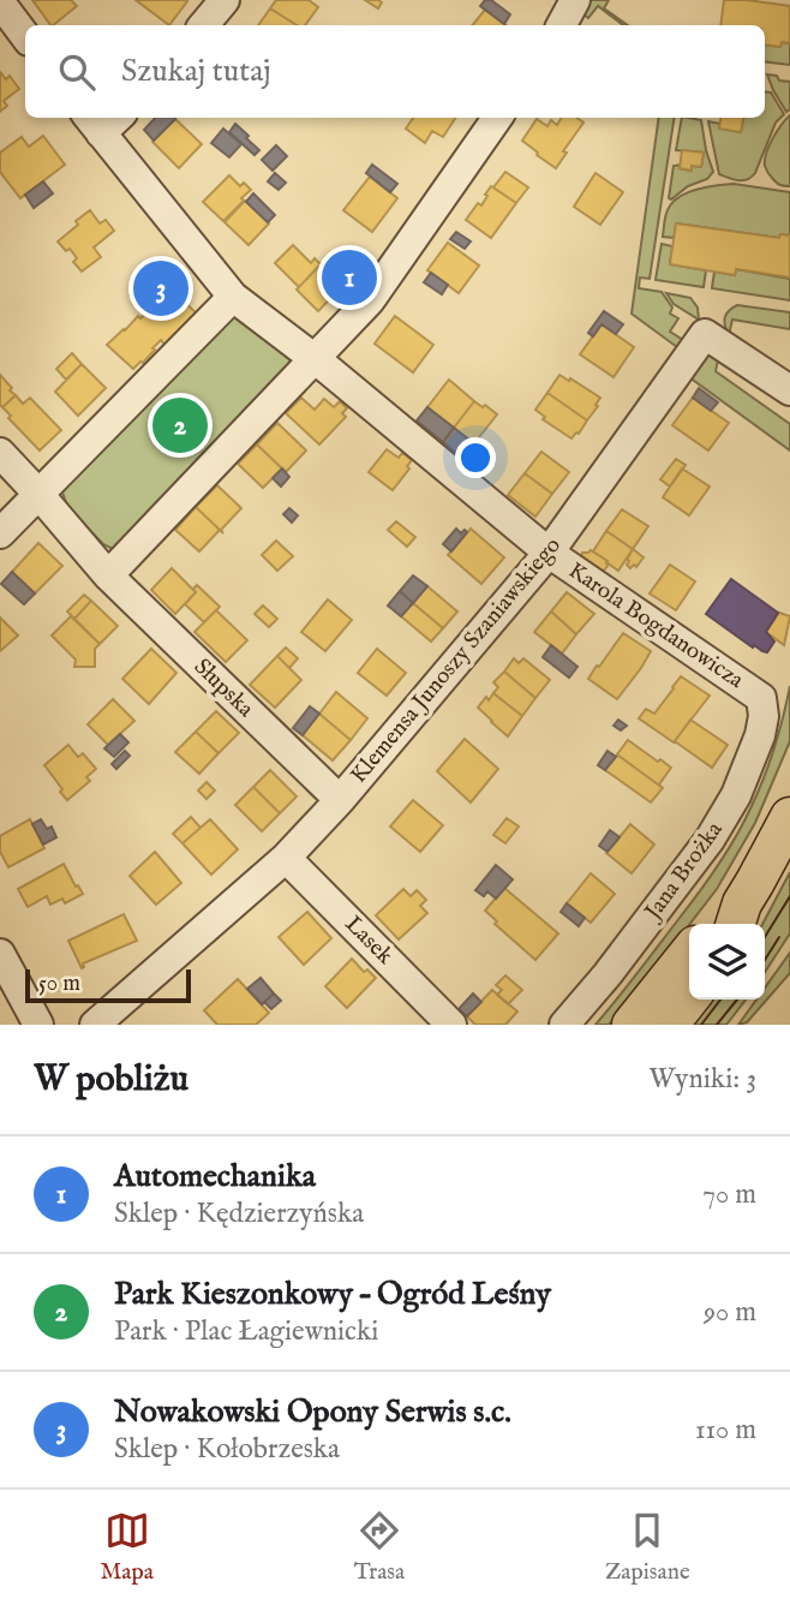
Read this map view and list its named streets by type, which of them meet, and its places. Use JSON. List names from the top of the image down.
{
  "streets": {
    "street": [
      "Karola Bogdanowicza",
      "Klemensa Junoszy Szaniawskiego",
      "Słupska",
      "Jana Brożka",
      "Lasek"
    ]
  },
  "crossings": [
    ["Karola Bogdanowicza", "Klemensa Junoszy Szaniawskiego"],
    ["Karola Bogdanowicza", "Jana Brożka"],
    ["Klemensa Junoszy Szaniawskiego", "Słupska"],
    ["Klemensa Junoszy Szaniawskiego", "Lasek"]
  ],
  "scale_bar": "50 m",
  "page": {
    "search": "Szukaj tutaj",
    "pins": ["1", "3", "2"],
    "scale": "50 m",
    "heading": ["W pobliżu", "Wyniki: 3"],
    "list": [
      {
        "mark": "1",
        "name": "Automechanika",
        "note": "Sklep · Kędzierzyńska",
        "value": "70 m"
      },
      {
        "mark": "2",
        "name": "Park Kieszonkowy – Ogród Leśny",
        "note": "Park · Plac Łagiewnicki",
        "value": "90 m"
      },
      {
        "mark": "3",
        "name": "Nowakowski Opony Serwis s.c.",
        "note": "Sklep · Kołobrzeska",
        "value": "110 m"
      }
    ],
    "nav": ["Mapa", "Trasa", "Zapisane"]
  }
}
